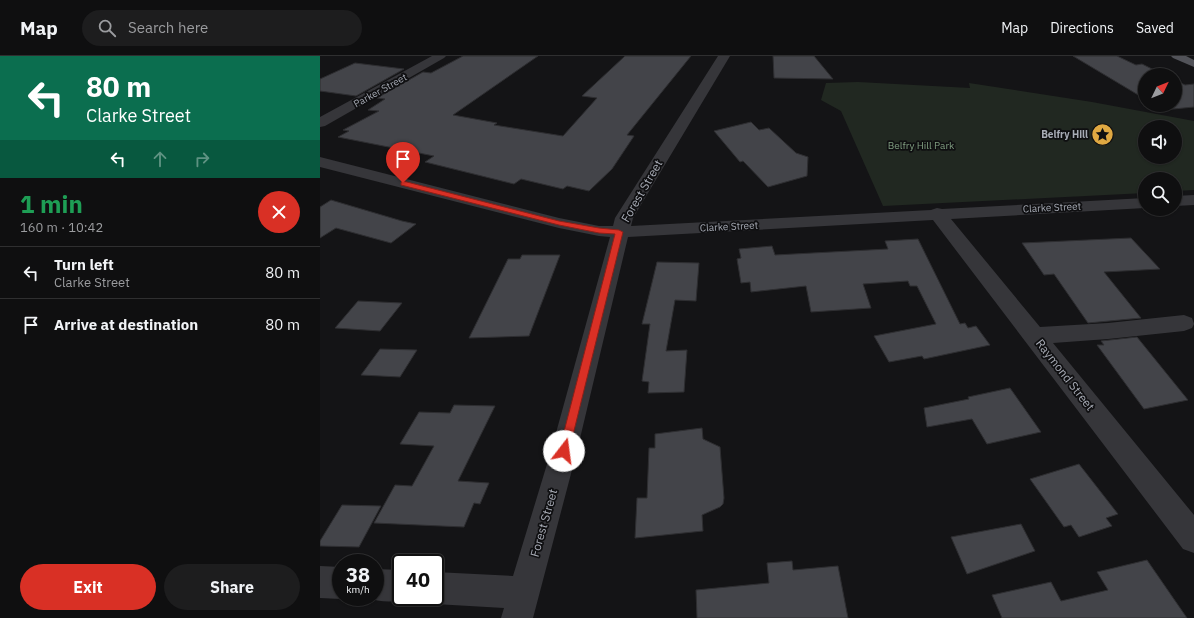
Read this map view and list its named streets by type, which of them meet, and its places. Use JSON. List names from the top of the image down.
{
  "streets": {
    "street": [
      "Parker Street",
      "Forest Street",
      "Clarke Street",
      "Raymond Street"
    ]
  },
  "crossings": [
    ["Forest Street", "Clarke Street"],
    ["Clarke Street", "Raymond Street"]
  ],
  "parks": ["Belfry Hill Park"],
  "places": {
    "place": ["Belfry Hill"]
  },
  "north": "top right",
  "page": {
    "header": "Map",
    "search": "Search here",
    "nav": ["Map", "Directions", "Saved"],
    "turn": ["80 m", "Clarke Street"],
    "heading": ["1 min", "160 m · 10:42"],
    "list": [
      {
        "name": "Turn left",
        "note": "Clarke Street",
        "value": "80 m"
      },
      {
        "name": "Arrive at destination",
        "value": "80 m"
      }
    ],
    "speed": "38 km/h",
    "limit": "40",
    "buttons": ["Exit", "Share"]
  }
}
